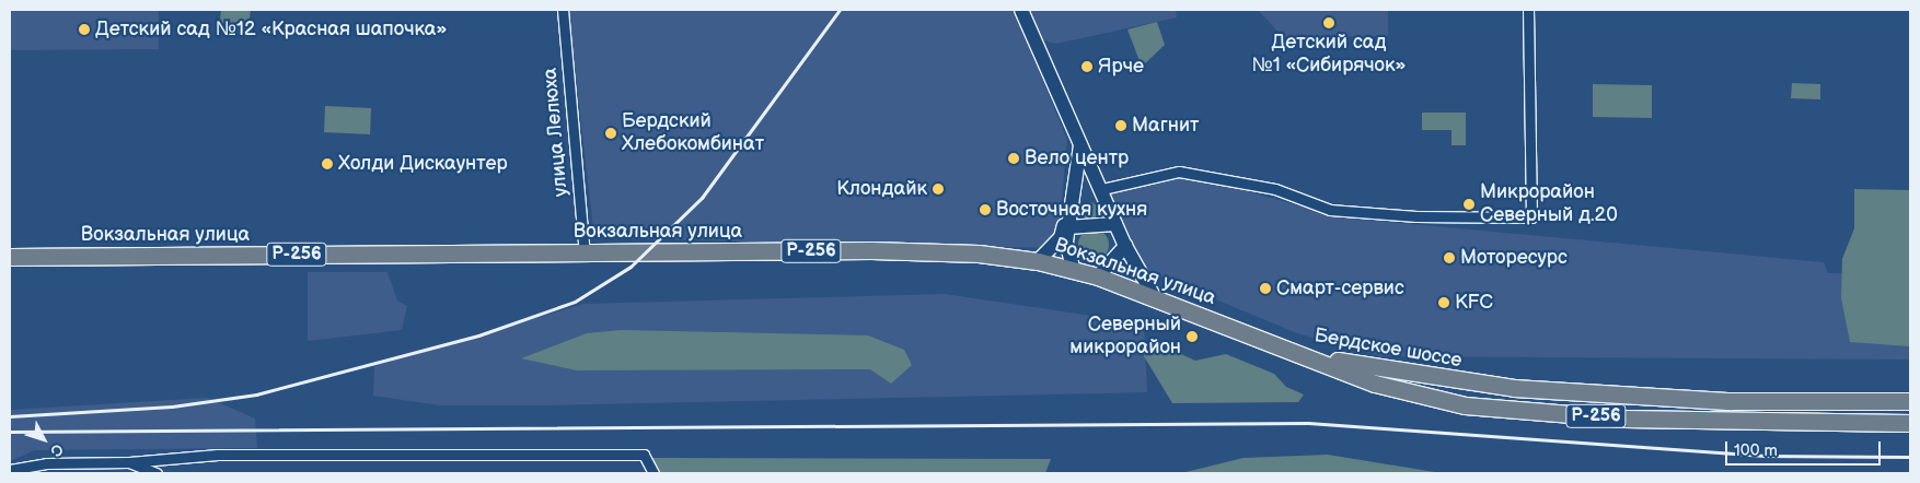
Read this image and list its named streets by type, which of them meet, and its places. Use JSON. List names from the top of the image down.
{
  "streets": {
    "highway": ["Вокзальная улица", "Р-256", "Бердское шоссе"],
    "street": ["улица Лелюха"]
  },
  "crossings": [
    ["улица Лелюха", "Вокзальная улица"],
    ["Вокзальная улица", "Бердское шоссе"]
  ],
  "places": [
    "Детский сад №1 «Сибирячок»",
    "Детский сад №12 «Красная шапочка»",
    "Ярче",
    "Магнит",
    "Бердский Хлебокомбинат",
    "Вело центр",
    "Холди Дискаунтер",
    "Клондайк",
    "Микрорайон Северный д.20",
    "Восточная кухня",
    "Моторесурс",
    "Смарт-сервис",
    "KFC",
    "Северный микрорайон"
  ],
  "scale_bar": "100 m",
  "north": "bottom right"
}
